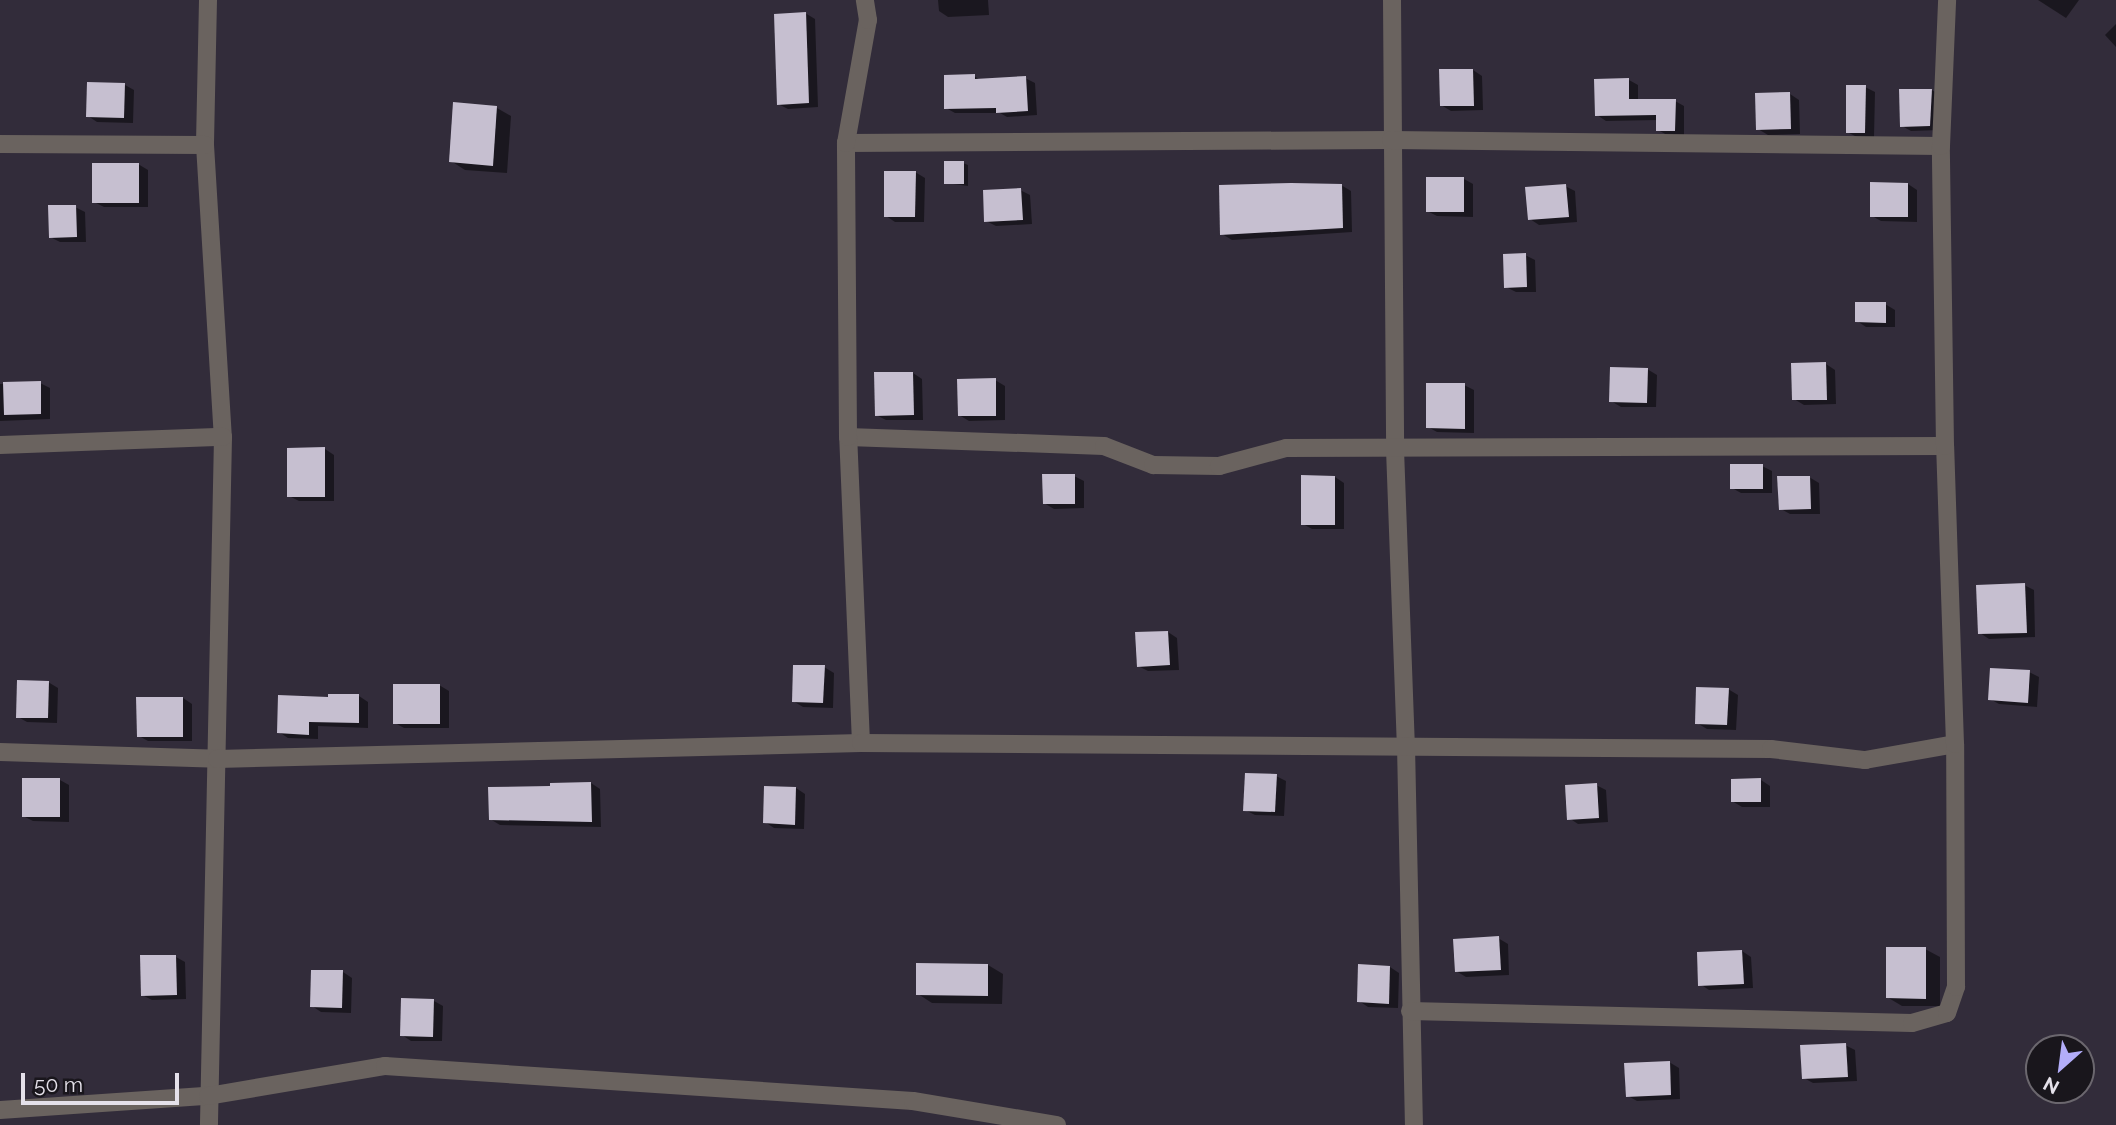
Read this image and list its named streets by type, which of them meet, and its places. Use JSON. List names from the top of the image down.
{
  "scale_bar": "50 m",
  "north": "bottom left"
}
